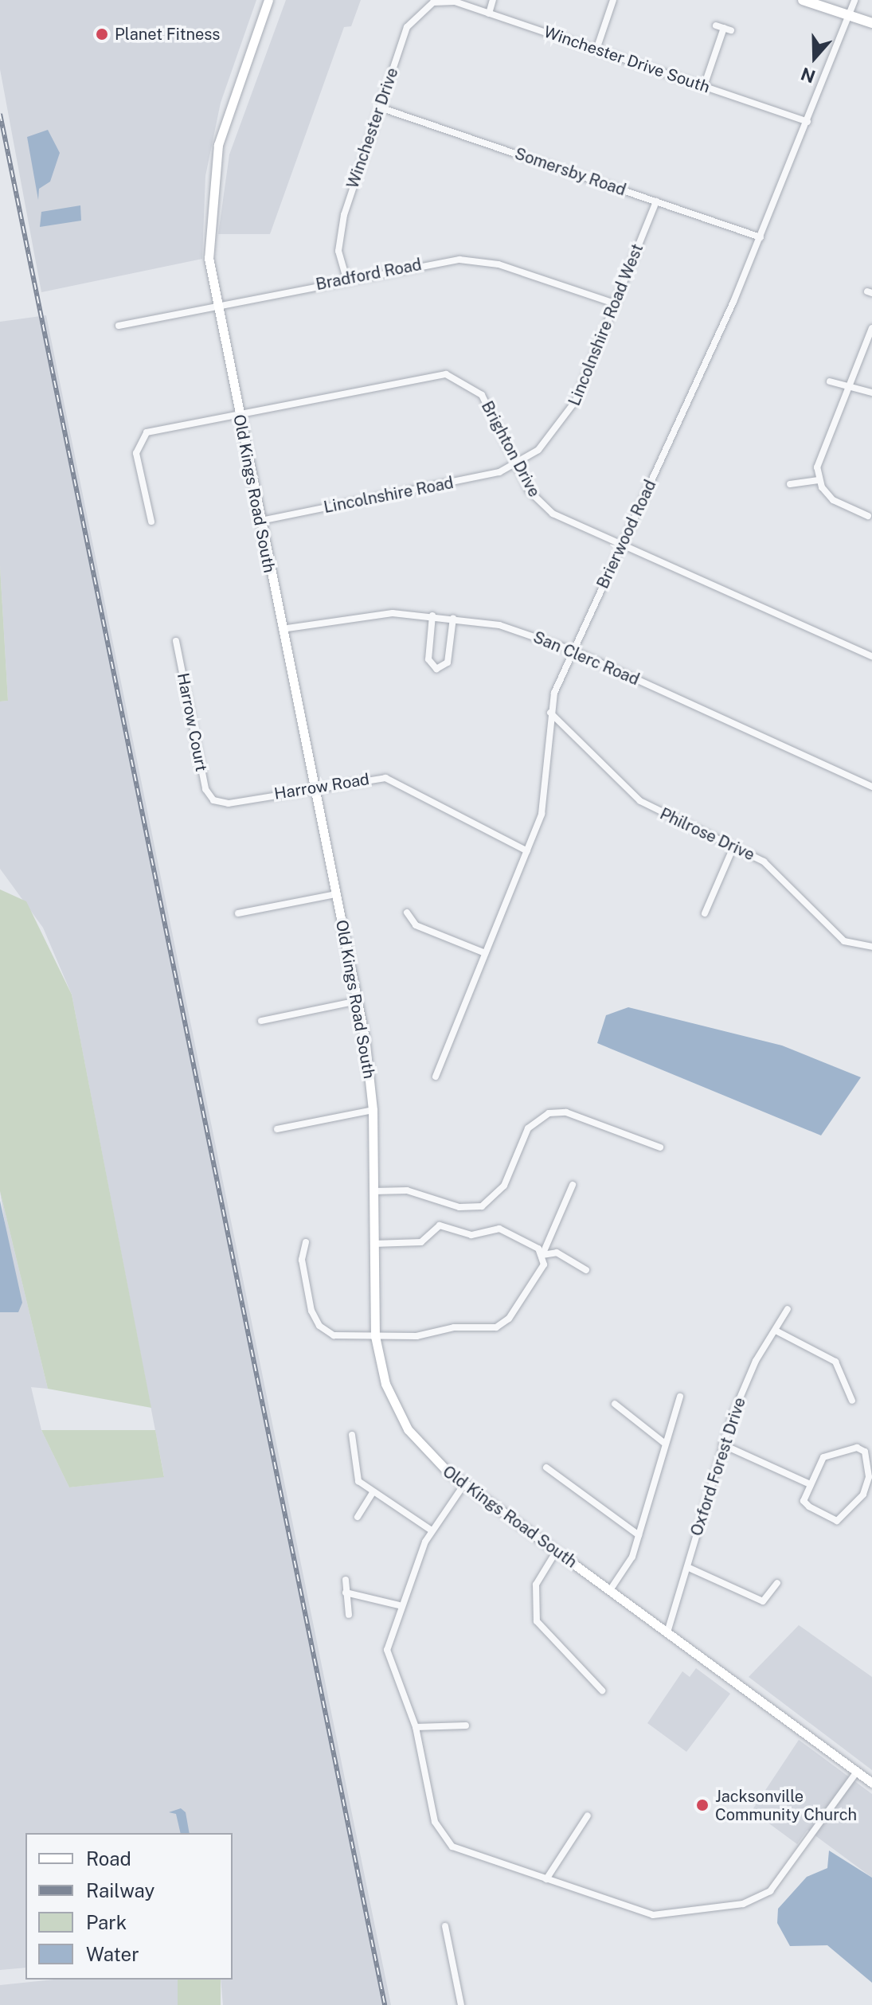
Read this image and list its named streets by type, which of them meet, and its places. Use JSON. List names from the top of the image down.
{
  "streets": {
    "street": [
      "Winchester Drive South",
      "Winchester Drive",
      "Somersby Road",
      "Bradford Road",
      "Lincolnshire Road West",
      "Brighton Drive",
      "Old Kings Road South",
      "Lincolnshire Road",
      "Brierwood Road",
      "San Clerc Road",
      "Harrow Court",
      "Harrow Road",
      "Philrose Drive",
      "Oxford Forest Drive"
    ]
  },
  "crossings": [
    ["Winchester Drive South", "Winchester Drive"],
    ["Winchester Drive South", "Brierwood Road"],
    ["Winchester Drive", "Somersby Road"],
    ["Winchester Drive", "Bradford Road"],
    ["Somersby Road", "Lincolnshire Road West"],
    ["Somersby Road", "Brierwood Road"],
    ["Bradford Road", "Lincolnshire Road West"],
    ["Bradford Road", "Old Kings Road South"],
    ["Lincolnshire Road West", "Brighton Drive"],
    ["Lincolnshire Road West", "Lincolnshire Road"],
    ["Brighton Drive", "Old Kings Road South"],
    ["Brighton Drive", "Lincolnshire Road"],
    ["Brighton Drive", "Brierwood Road"],
    ["Old Kings Road South", "Lincolnshire Road"],
    ["Old Kings Road South", "San Clerc Road"],
    ["Old Kings Road South", "Harrow Road"],
    ["Old Kings Road South", "Oxford Forest Drive"],
    ["Brierwood Road", "San Clerc Road"],
    ["Brierwood Road", "Harrow Road"],
    ["Brierwood Road", "Philrose Drive"],
    ["Harrow Court", "Harrow Road"]
  ],
  "places": ["Planet Fitness", "Jacksonville Community Church"],
  "legend": [
    "Road",
    "Railway",
    "Park",
    "Water"
  ],
  "north": "bottom"
}
